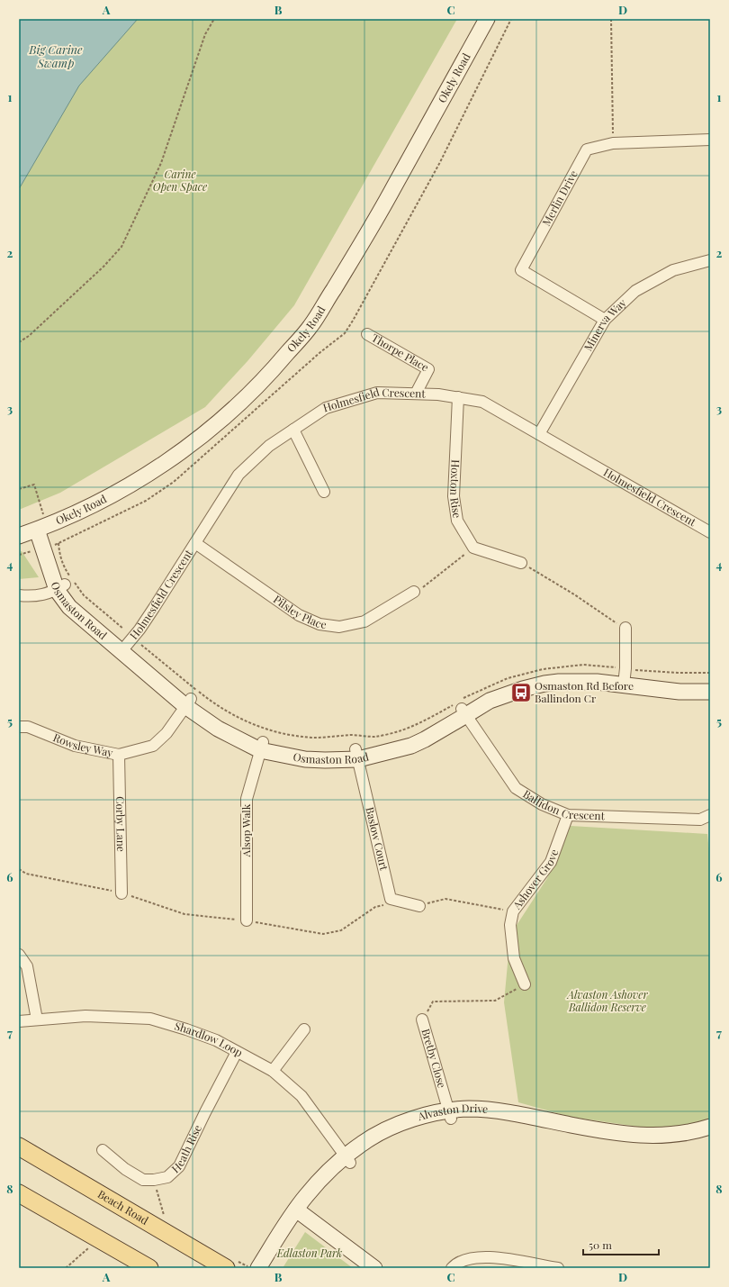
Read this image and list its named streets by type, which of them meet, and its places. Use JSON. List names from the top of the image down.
{
  "streets": {
    "main road": ["Beach Road"],
    "street": [
      "Okely Road",
      "Merlin Drive",
      "Minerva Way",
      "Thorpe Place",
      "Holmesfield Crescent",
      "Hoxton Rise",
      "Osmaston Road",
      "Pilsley Place",
      "Rowsley Way",
      "Ballidon Crescent",
      "Corby Lane",
      "Alsop Walk",
      "Baslow Court",
      "Ashover Grove",
      "Shardlow Loop",
      "Bretby Close",
      "Alvaston Drive",
      "Heath Rise"
    ]
  },
  "crossings": [
    ["Okely Road", "Osmaston Road"],
    ["Merlin Drive", "Minerva Way"],
    ["Minerva Way", "Holmesfield Crescent"],
    ["Thorpe Place", "Holmesfield Crescent"],
    ["Holmesfield Crescent", "Hoxton Rise"],
    ["Holmesfield Crescent", "Osmaston Road"],
    ["Holmesfield Crescent", "Pilsley Place"],
    ["Osmaston Road", "Rowsley Way"],
    ["Osmaston Road", "Ballidon Crescent"],
    ["Osmaston Road", "Alsop Walk"],
    ["Osmaston Road", "Baslow Court"],
    ["Rowsley Way", "Corby Lane"],
    ["Ballidon Crescent", "Ashover Grove"],
    ["Shardlow Loop", "Alvaston Drive"],
    ["Shardlow Loop", "Heath Rise"],
    ["Bretby Close", "Alvaston Drive"]
  ],
  "water": ["Big Carine Swamp"],
  "parks": ["Carine Open Space", "Alvaston Ashover Ballidon Reserve", "Edlaston Park"],
  "places": {
    "bus stop": ["Osmaston Rd Before Ballindon Cr"]
  },
  "scale_bar": "50 m",
  "grid": {
    "columns": [
      "A",
      "B",
      "C",
      "D"
    ],
    "rows": [
      "1",
      "2",
      "3",
      "4",
      "5",
      "6",
      "7",
      "8"
    ]
  }
}
